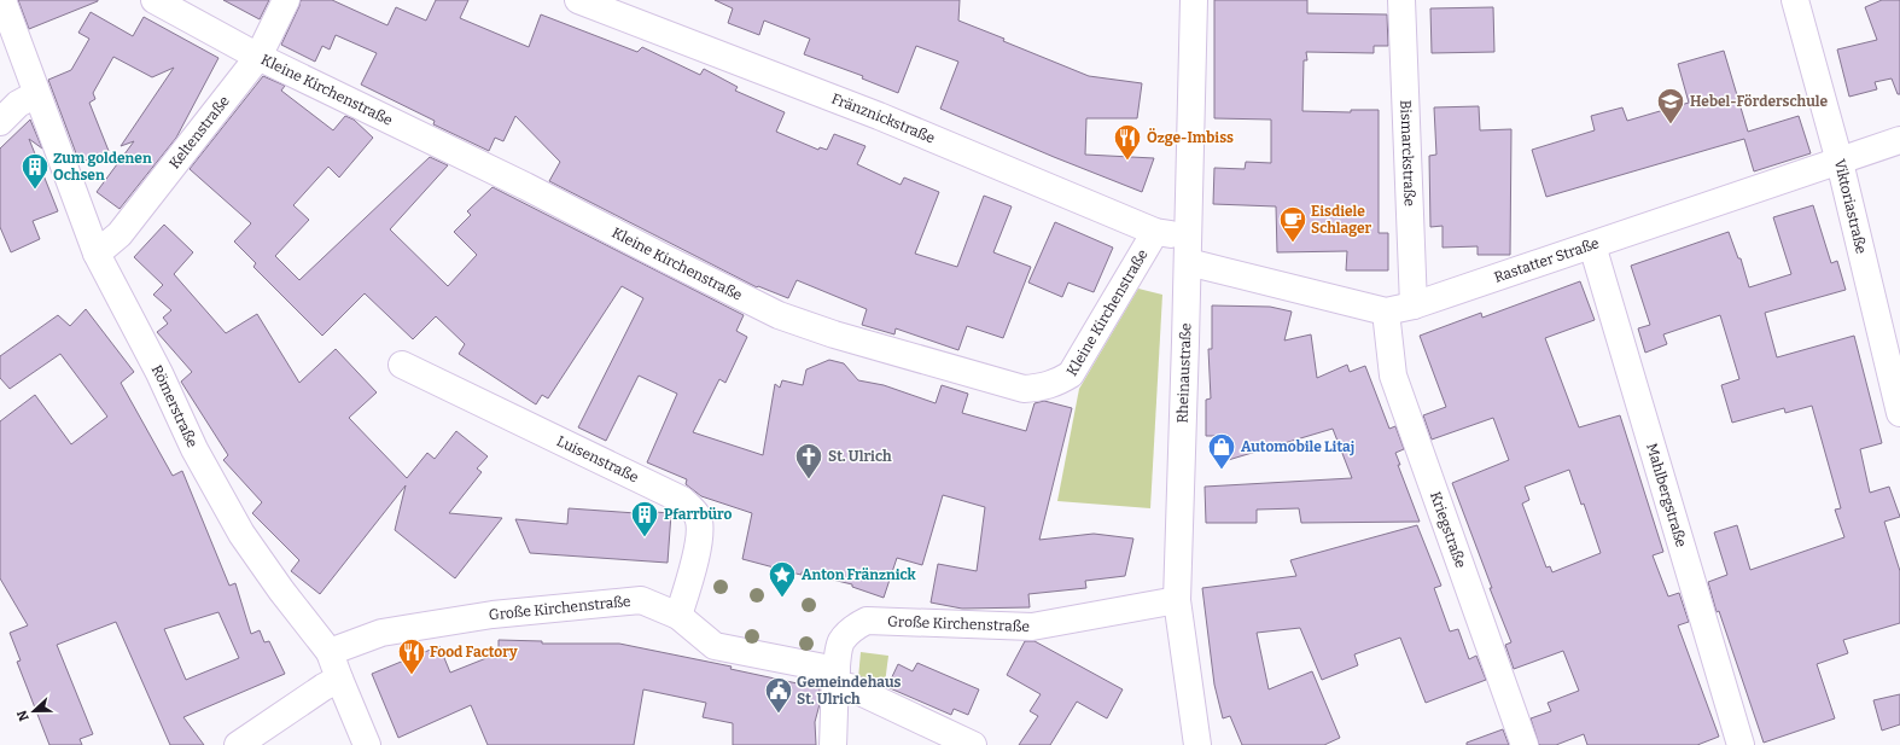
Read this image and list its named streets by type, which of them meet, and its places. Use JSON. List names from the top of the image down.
{
  "streets": {
    "street": [
      "Kleine Kirchenstraße",
      "Fränznickstraße",
      "Keltenstraße",
      "Bismarckstraße",
      "Viktoriastraße",
      "Rastatter Straße",
      "Rheinaustraße",
      "Römerstraße",
      "Luisenstraße",
      "Mahlbergstraße",
      "Kriegstraße",
      "Große Kirchenstraße"
    ]
  },
  "crossings": [
    ["Kleine Kirchenstraße", "Fränznickstraße"],
    ["Kleine Kirchenstraße", "Keltenstraße"],
    ["Fränznickstraße", "Rheinaustraße"],
    ["Keltenstraße", "Römerstraße"],
    ["Bismarckstraße", "Rastatter Straße"],
    ["Viktoriastraße", "Rastatter Straße"],
    ["Rastatter Straße", "Rheinaustraße"],
    ["Rastatter Straße", "Mahlbergstraße"],
    ["Rastatter Straße", "Kriegstraße"],
    ["Rheinaustraße", "Große Kirchenstraße"],
    ["Römerstraße", "Große Kirchenstraße"],
    ["Luisenstraße", "Große Kirchenstraße"]
  ],
  "places": {
    "school or university": ["Hebel-Förderschule"],
    "restaurant": ["Özge-Imbiss", "Food Factory"],
    "building": ["Zum goldenen Ochsen", "Pfarrbüro"],
    "cafe": ["Eisdiele Schlager"],
    "shop": ["Automobile Litaj"],
    "church": ["St. Ulrich"],
    "place": ["Anton Fränznick"],
    "public building": ["Gemeindehaus St. Ulrich"]
  },
  "north": "left"
}
